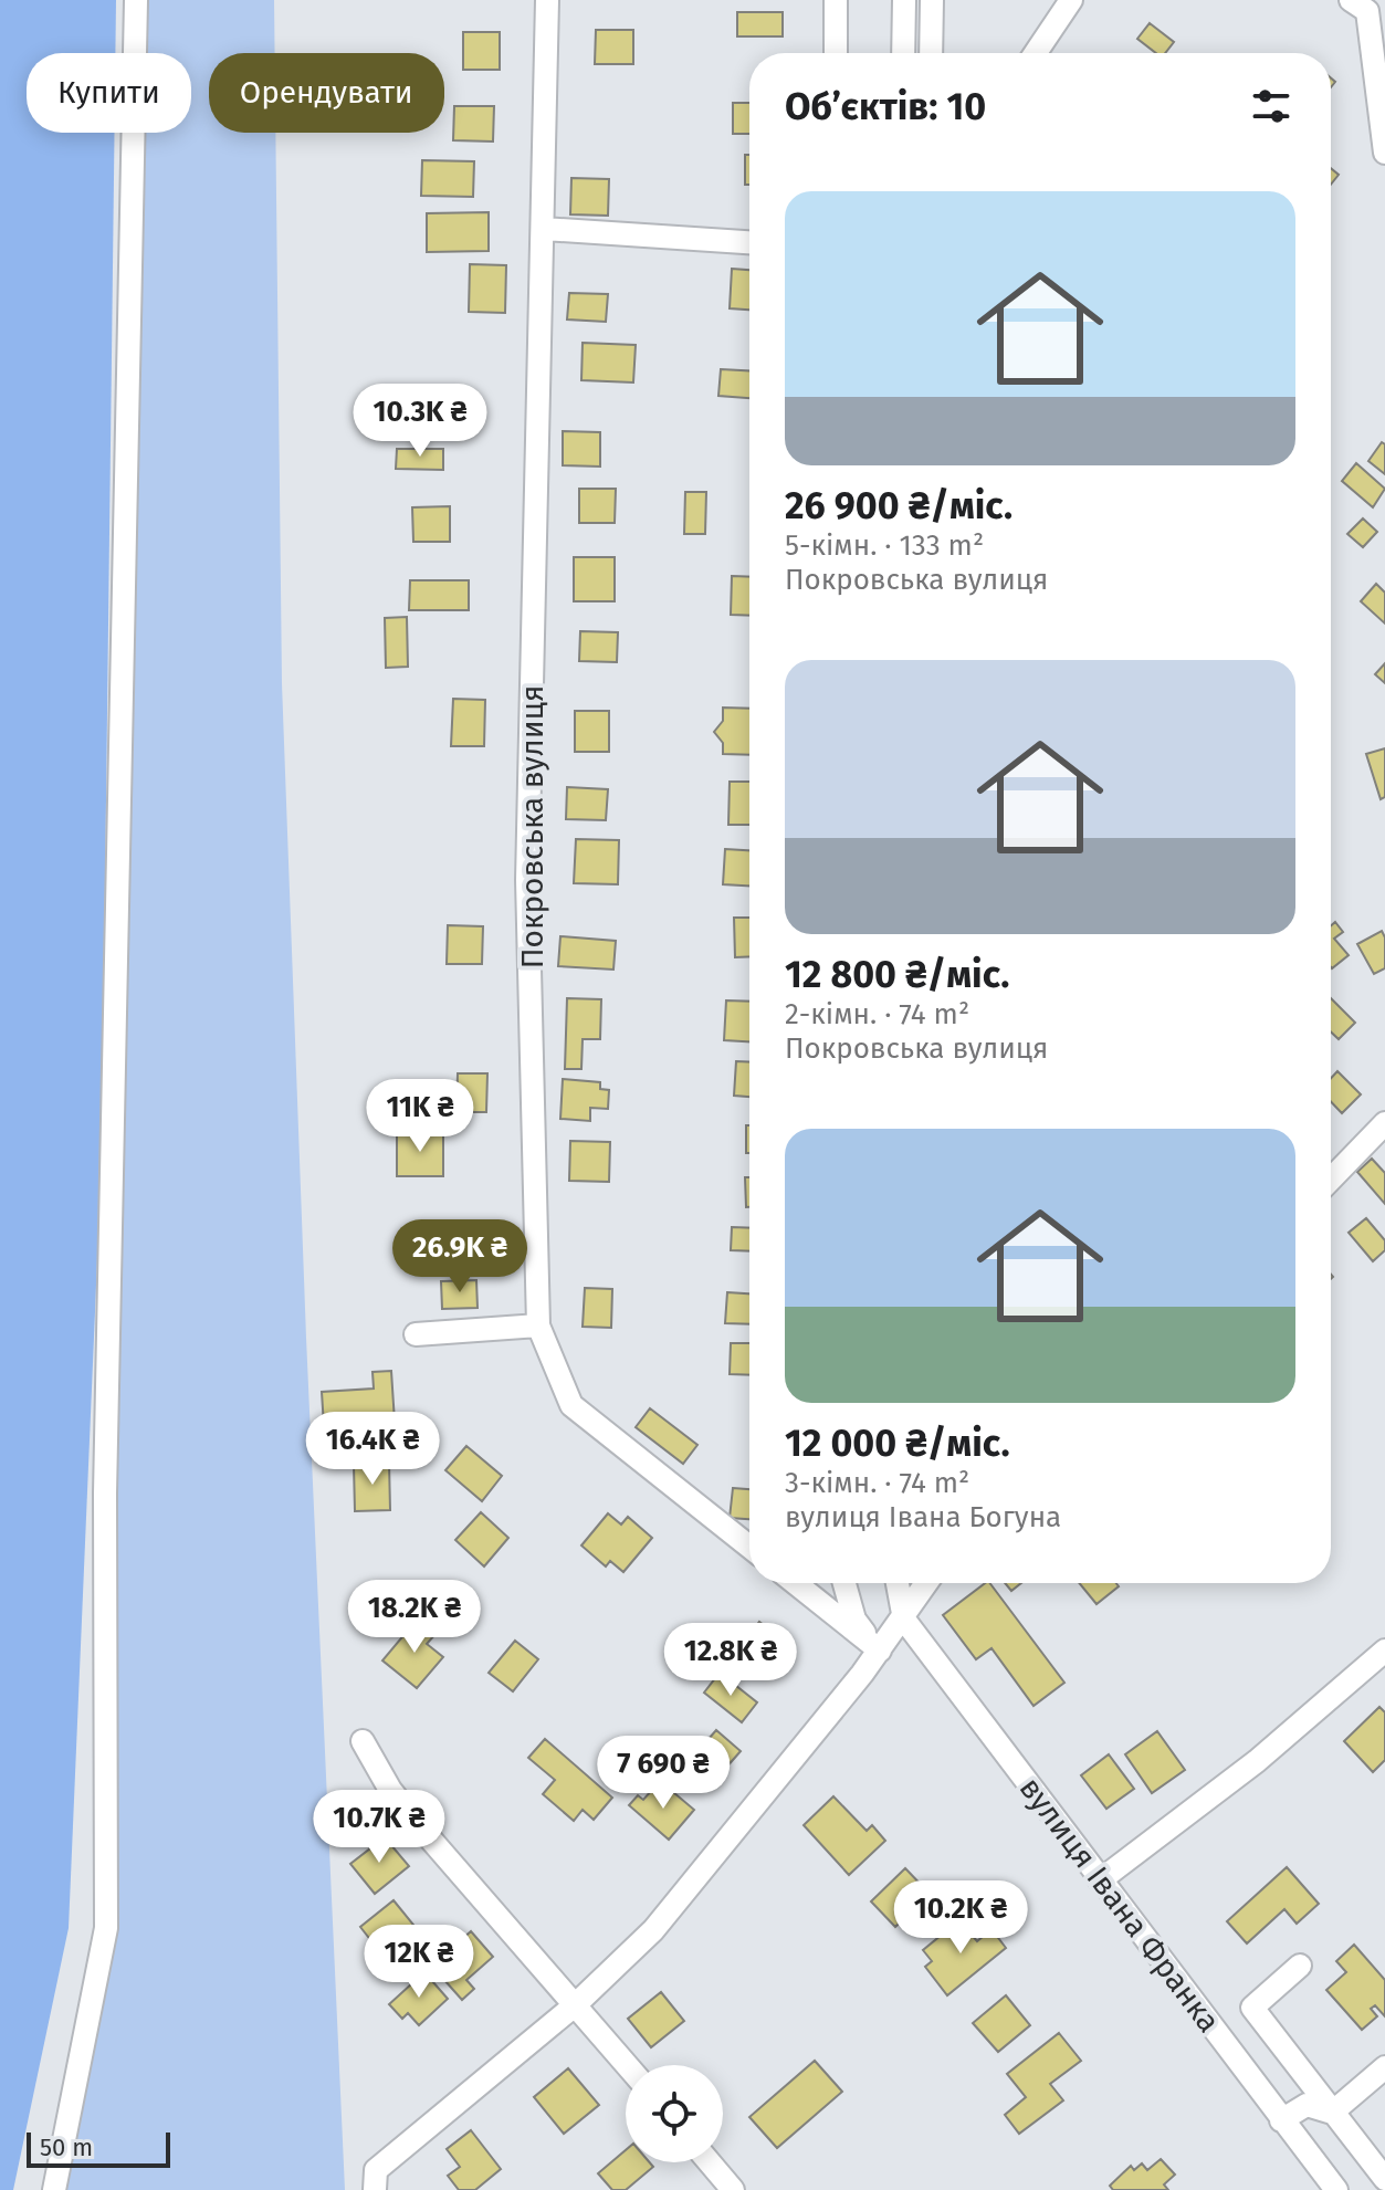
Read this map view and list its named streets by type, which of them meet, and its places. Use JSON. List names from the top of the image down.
{
  "streets": {
    "street": ["Покровська вулиця", "вулиця Івана Франка"]
  },
  "scale_bar": "50 m",
  "page": {
    "chip": ["Купити", "Орендувати"],
    "heading": "Об’єктів: 10",
    "list": [
      {
        "name": "26 900 ₴/міс.",
        "note": "5-кімн. · 133 m² · Покровська вулиця"
      },
      {
        "name": "12 800 ₴/міс.",
        "note": "2-кімн. · 74 m² · Покровська вулиця"
      },
      {
        "name": "12 000 ₴/міс.",
        "note": "3-кімн. · 74 m² · вулиця Івана Богуна"
      }
    ],
    "price": [
      "10.3K ₴",
      "11K ₴",
      "26.9K ₴",
      "16.4K ₴",
      "18.2K ₴",
      "12.8K ₴",
      "7 690 ₴",
      "10.7K ₴",
      "10.2K ₴",
      "12K ₴"
    ],
    "scale": "50 m"
  }
}
